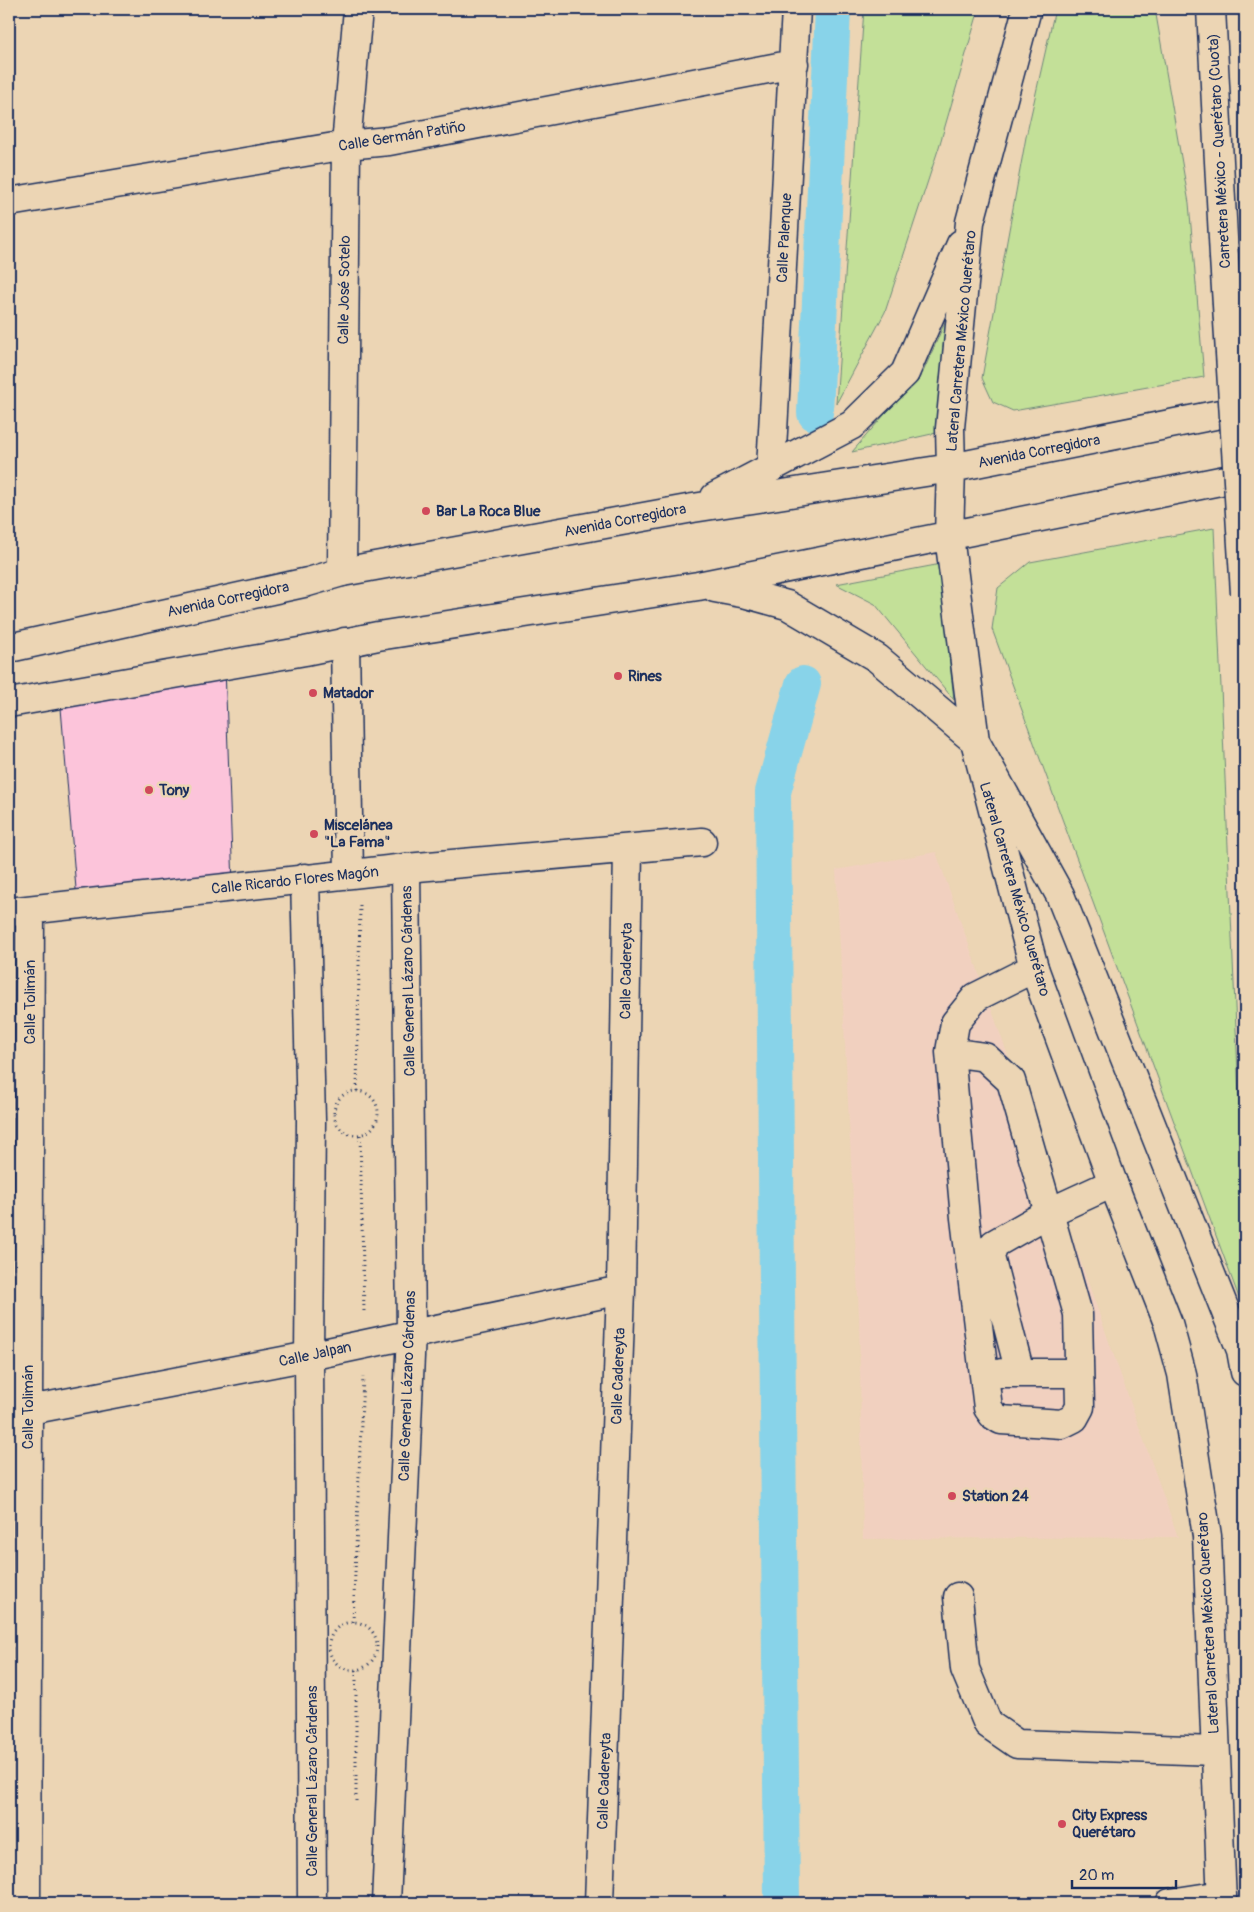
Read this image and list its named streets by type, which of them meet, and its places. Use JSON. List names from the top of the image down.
{
  "streets": {
    "main road": [
      "Calle Germán Patiño",
      "Carretera México - Querétaro (Cuota)",
      "Calle Palenque",
      "Calle José Sotelo",
      "Lateral Carretera México Querétaro",
      "Avenida Corregidora",
      "Calle Ricardo Flores Magón",
      "Calle Cadereyta",
      "Calle General Lázaro Cárdenas",
      "Calle Tolimán",
      "Calle Jalpan"
    ]
  },
  "crossings": [
    ["Calle Germán Patiño", "Calle Palenque"],
    ["Calle Germán Patiño", "Calle José Sotelo"],
    ["Calle José Sotelo", "Avenida Corregidora"],
    ["Lateral Carretera México Querétaro", "Avenida Corregidora"],
    ["Calle Ricardo Flores Magón", "Calle Cadereyta"],
    ["Calle Ricardo Flores Magón", "Calle General Lázaro Cárdenas"],
    ["Calle Ricardo Flores Magón", "Calle Tolimán"],
    ["Calle Cadereyta", "Calle Jalpan"],
    ["Calle General Lázaro Cárdenas", "Calle Jalpan"],
    ["Calle Tolimán", "Calle Jalpan"]
  ],
  "places": [
    "Bar La Roca Blue",
    "Rines",
    "Matador",
    "Tony",
    "Miscelánea \"La Fama\"",
    "Station 24",
    "City Express Querétaro"
  ],
  "scale_bar": "20 m"
}
